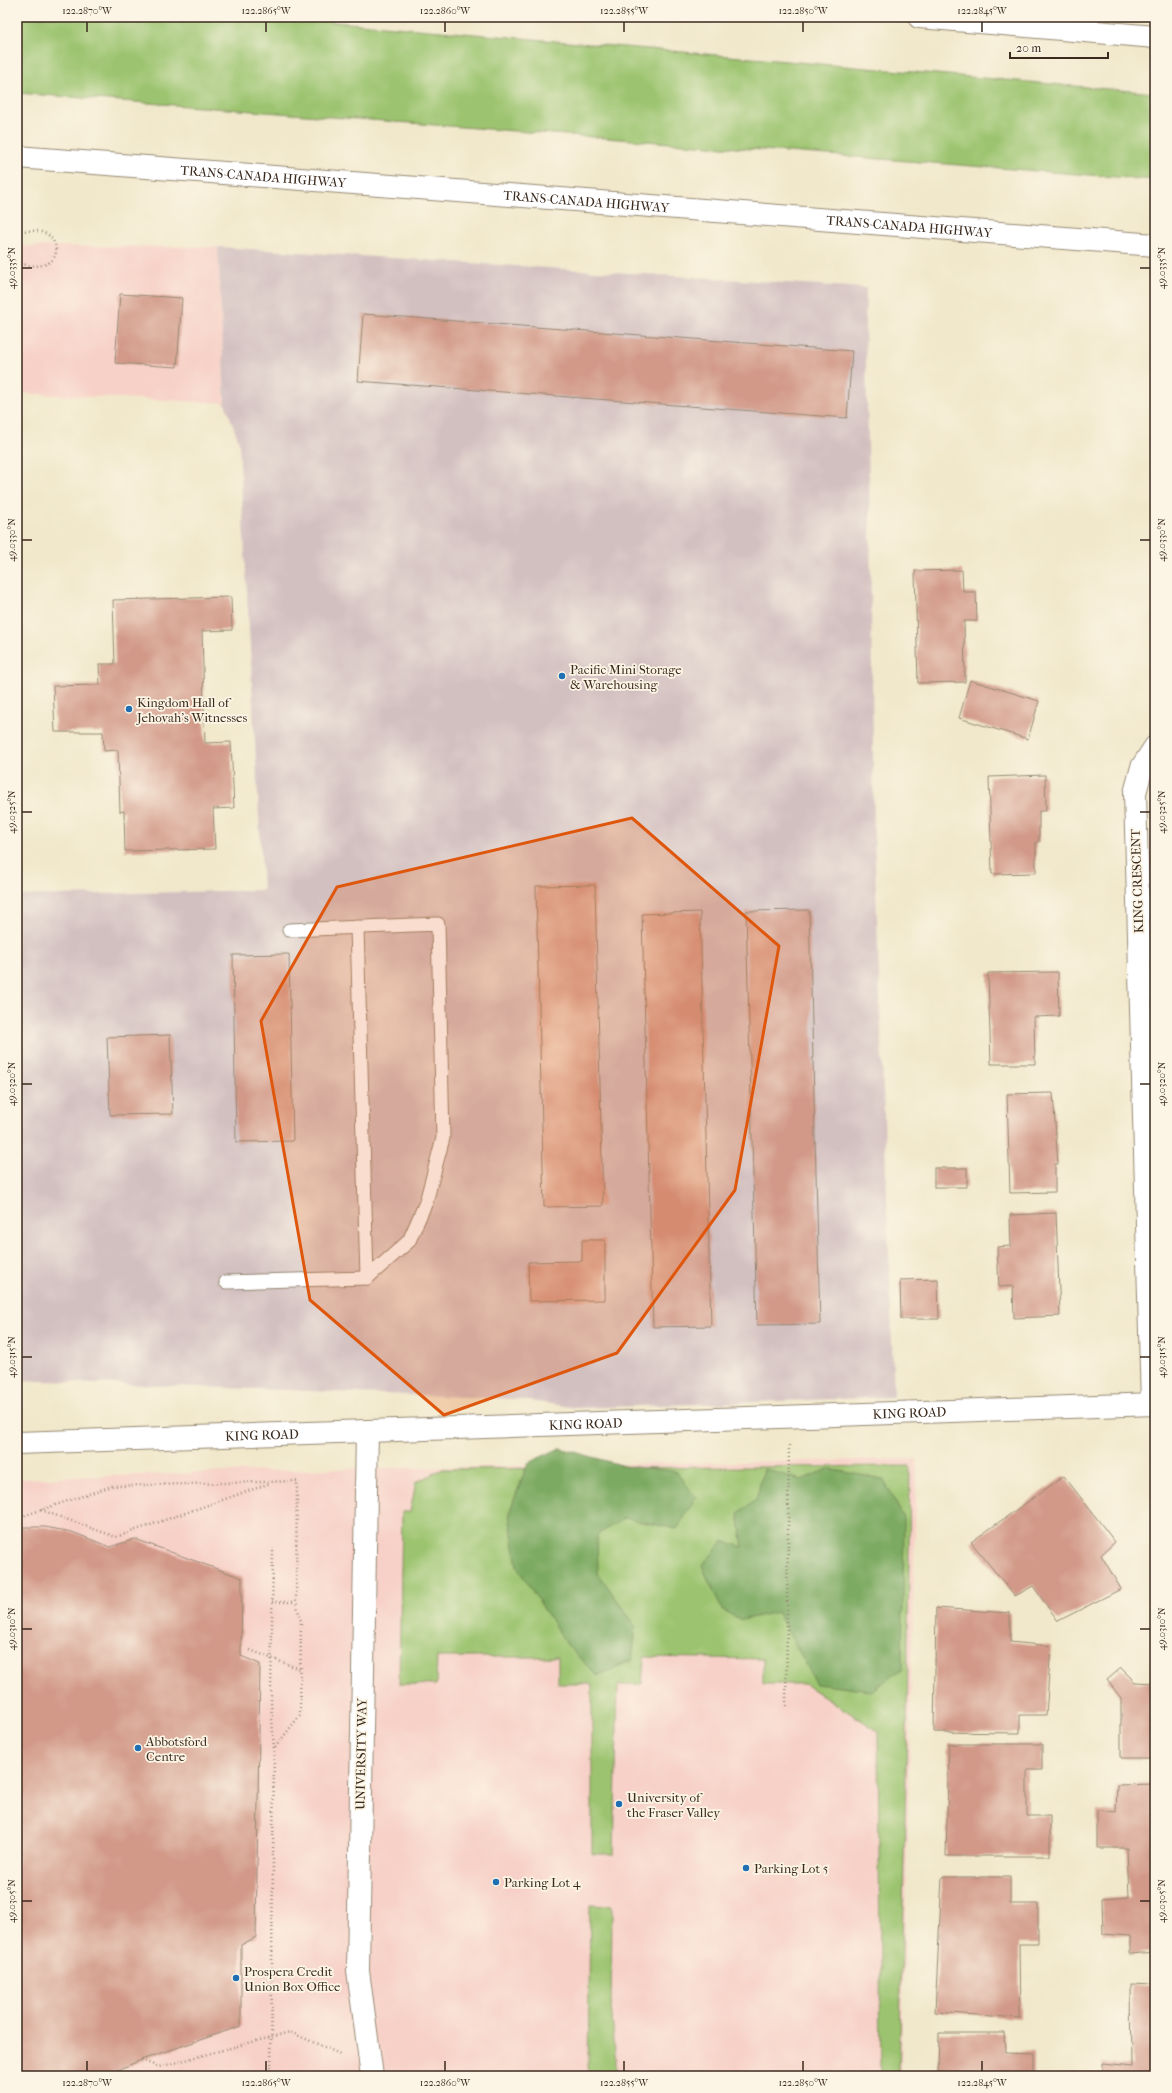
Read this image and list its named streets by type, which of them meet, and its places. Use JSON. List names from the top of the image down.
{
  "streets": {
    "main road": [
      "TRANS-CANADA HIGHWAY",
      "KING CRESCENT",
      "KING ROAD",
      "UNIVERSITY WAY"
    ]
  },
  "crossings": [
    ["KING CRESCENT", "KING ROAD"],
    ["KING ROAD", "UNIVERSITY WAY"]
  ],
  "places": [
    "Pacific Mini Storage & Warehousing",
    "Kingdom Hall of Jehovah's Witnesses",
    "Abbotsford Centre",
    "University of the Fraser Valley",
    "Parking Lot 5",
    "Parking Lot 4",
    "Prospera Credit Union Box Office"
  ],
  "scale_bar": "20 m",
  "coordinates": [
    "122.2870°W",
    "122.2865°W",
    "122.2860°W",
    "122.2855°W",
    "122.2850°W",
    "122.2845°W",
    "49.0335°N",
    "49.0330°N",
    "49.0325°N",
    "49.0320°N",
    "49.0315°N",
    "49.0310°N",
    "49.0305°N"
  ]
}
